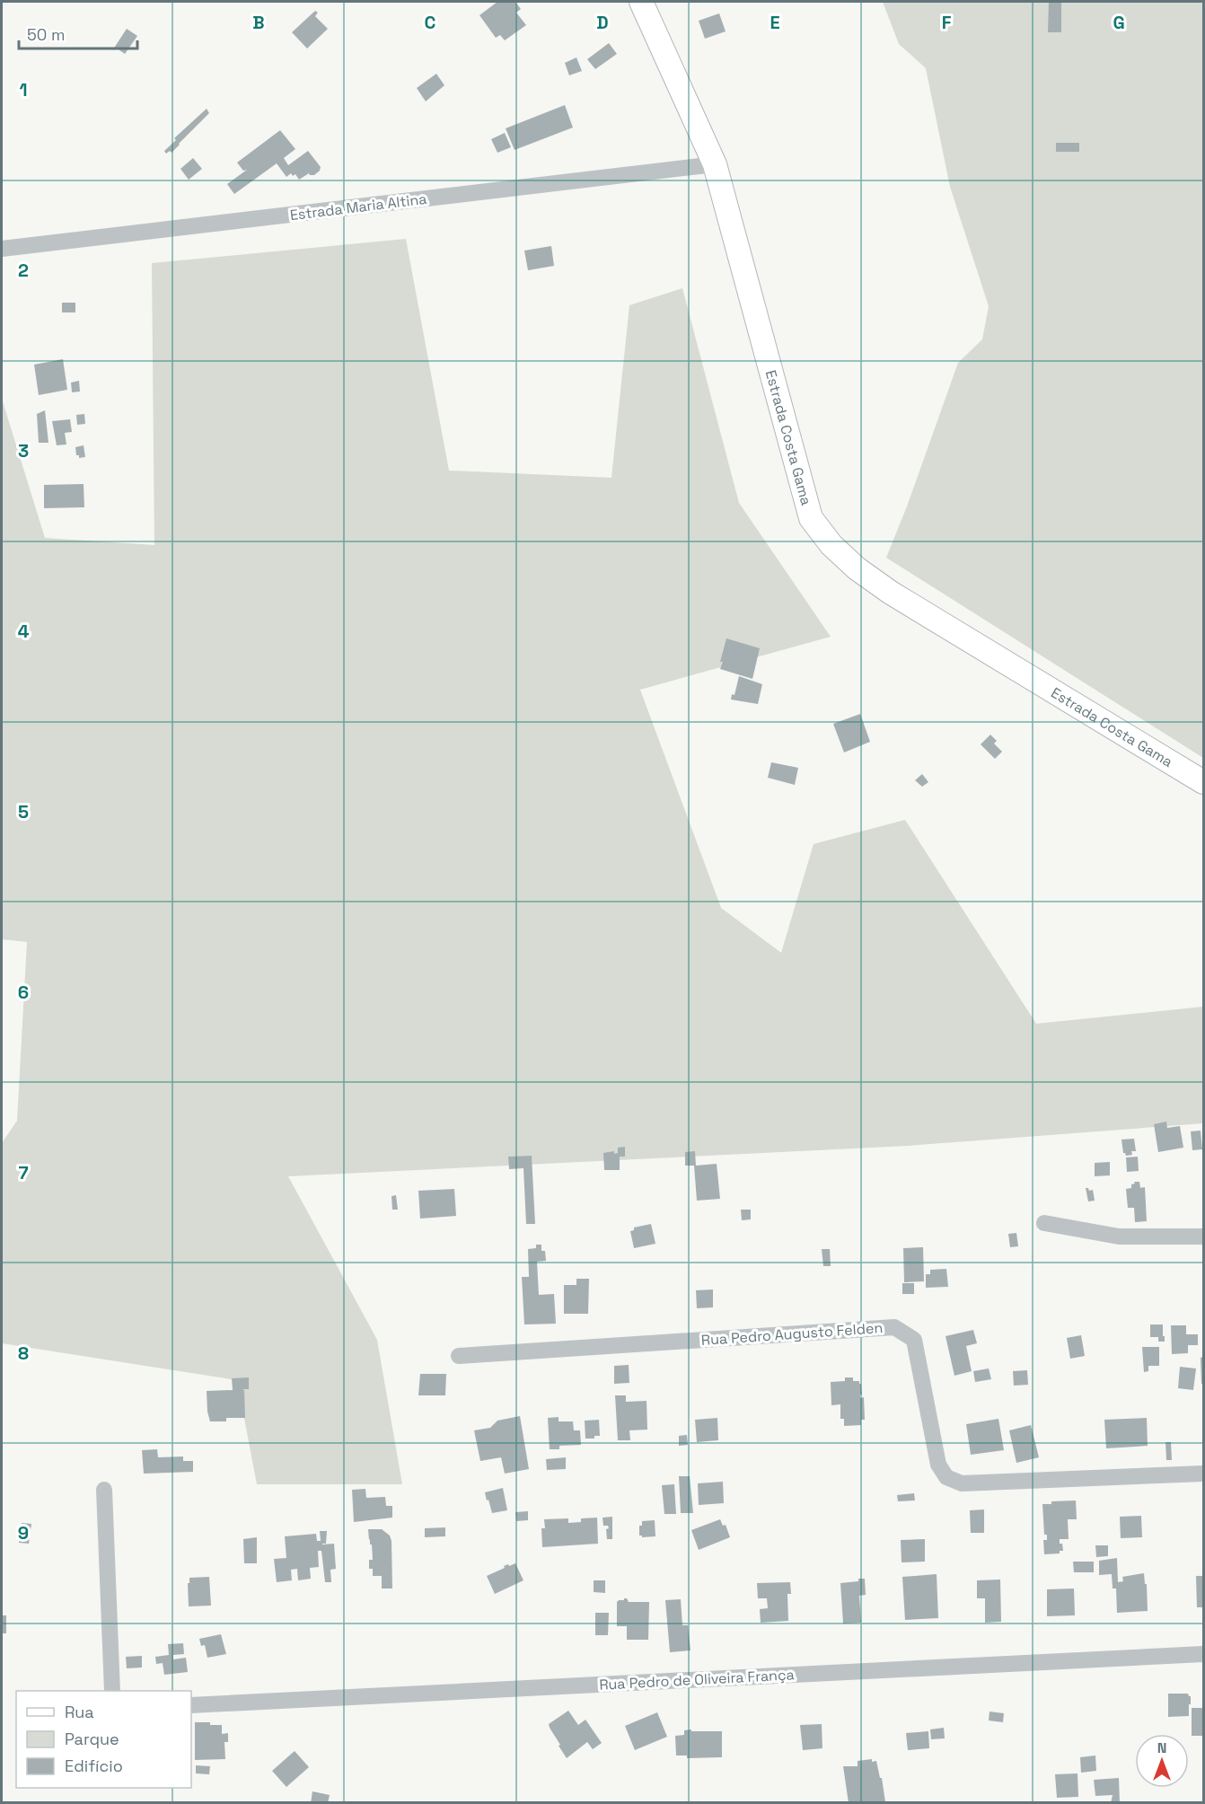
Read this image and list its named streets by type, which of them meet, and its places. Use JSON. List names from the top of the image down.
{
  "streets": {
    "main road": ["Estrada Costa Gama"],
    "street": ["Estrada Maria Altina", "Rua Pedro Augusto Felden", "Rua Pedro de Oliveira França"]
  },
  "crossings": [
    ["Estrada Maria Altina", "Estrada Costa Gama"]
  ],
  "legend": ["Rua", "Parque", "Edifício"],
  "scale_bar": "50 m",
  "north": "top",
  "grid": {
    "columns": [
      "B",
      "C",
      "D",
      "E",
      "F",
      "G"
    ],
    "rows": [
      "1",
      "2",
      "3",
      "4",
      "5",
      "6",
      "7",
      "8",
      "9"
    ]
  }
}
